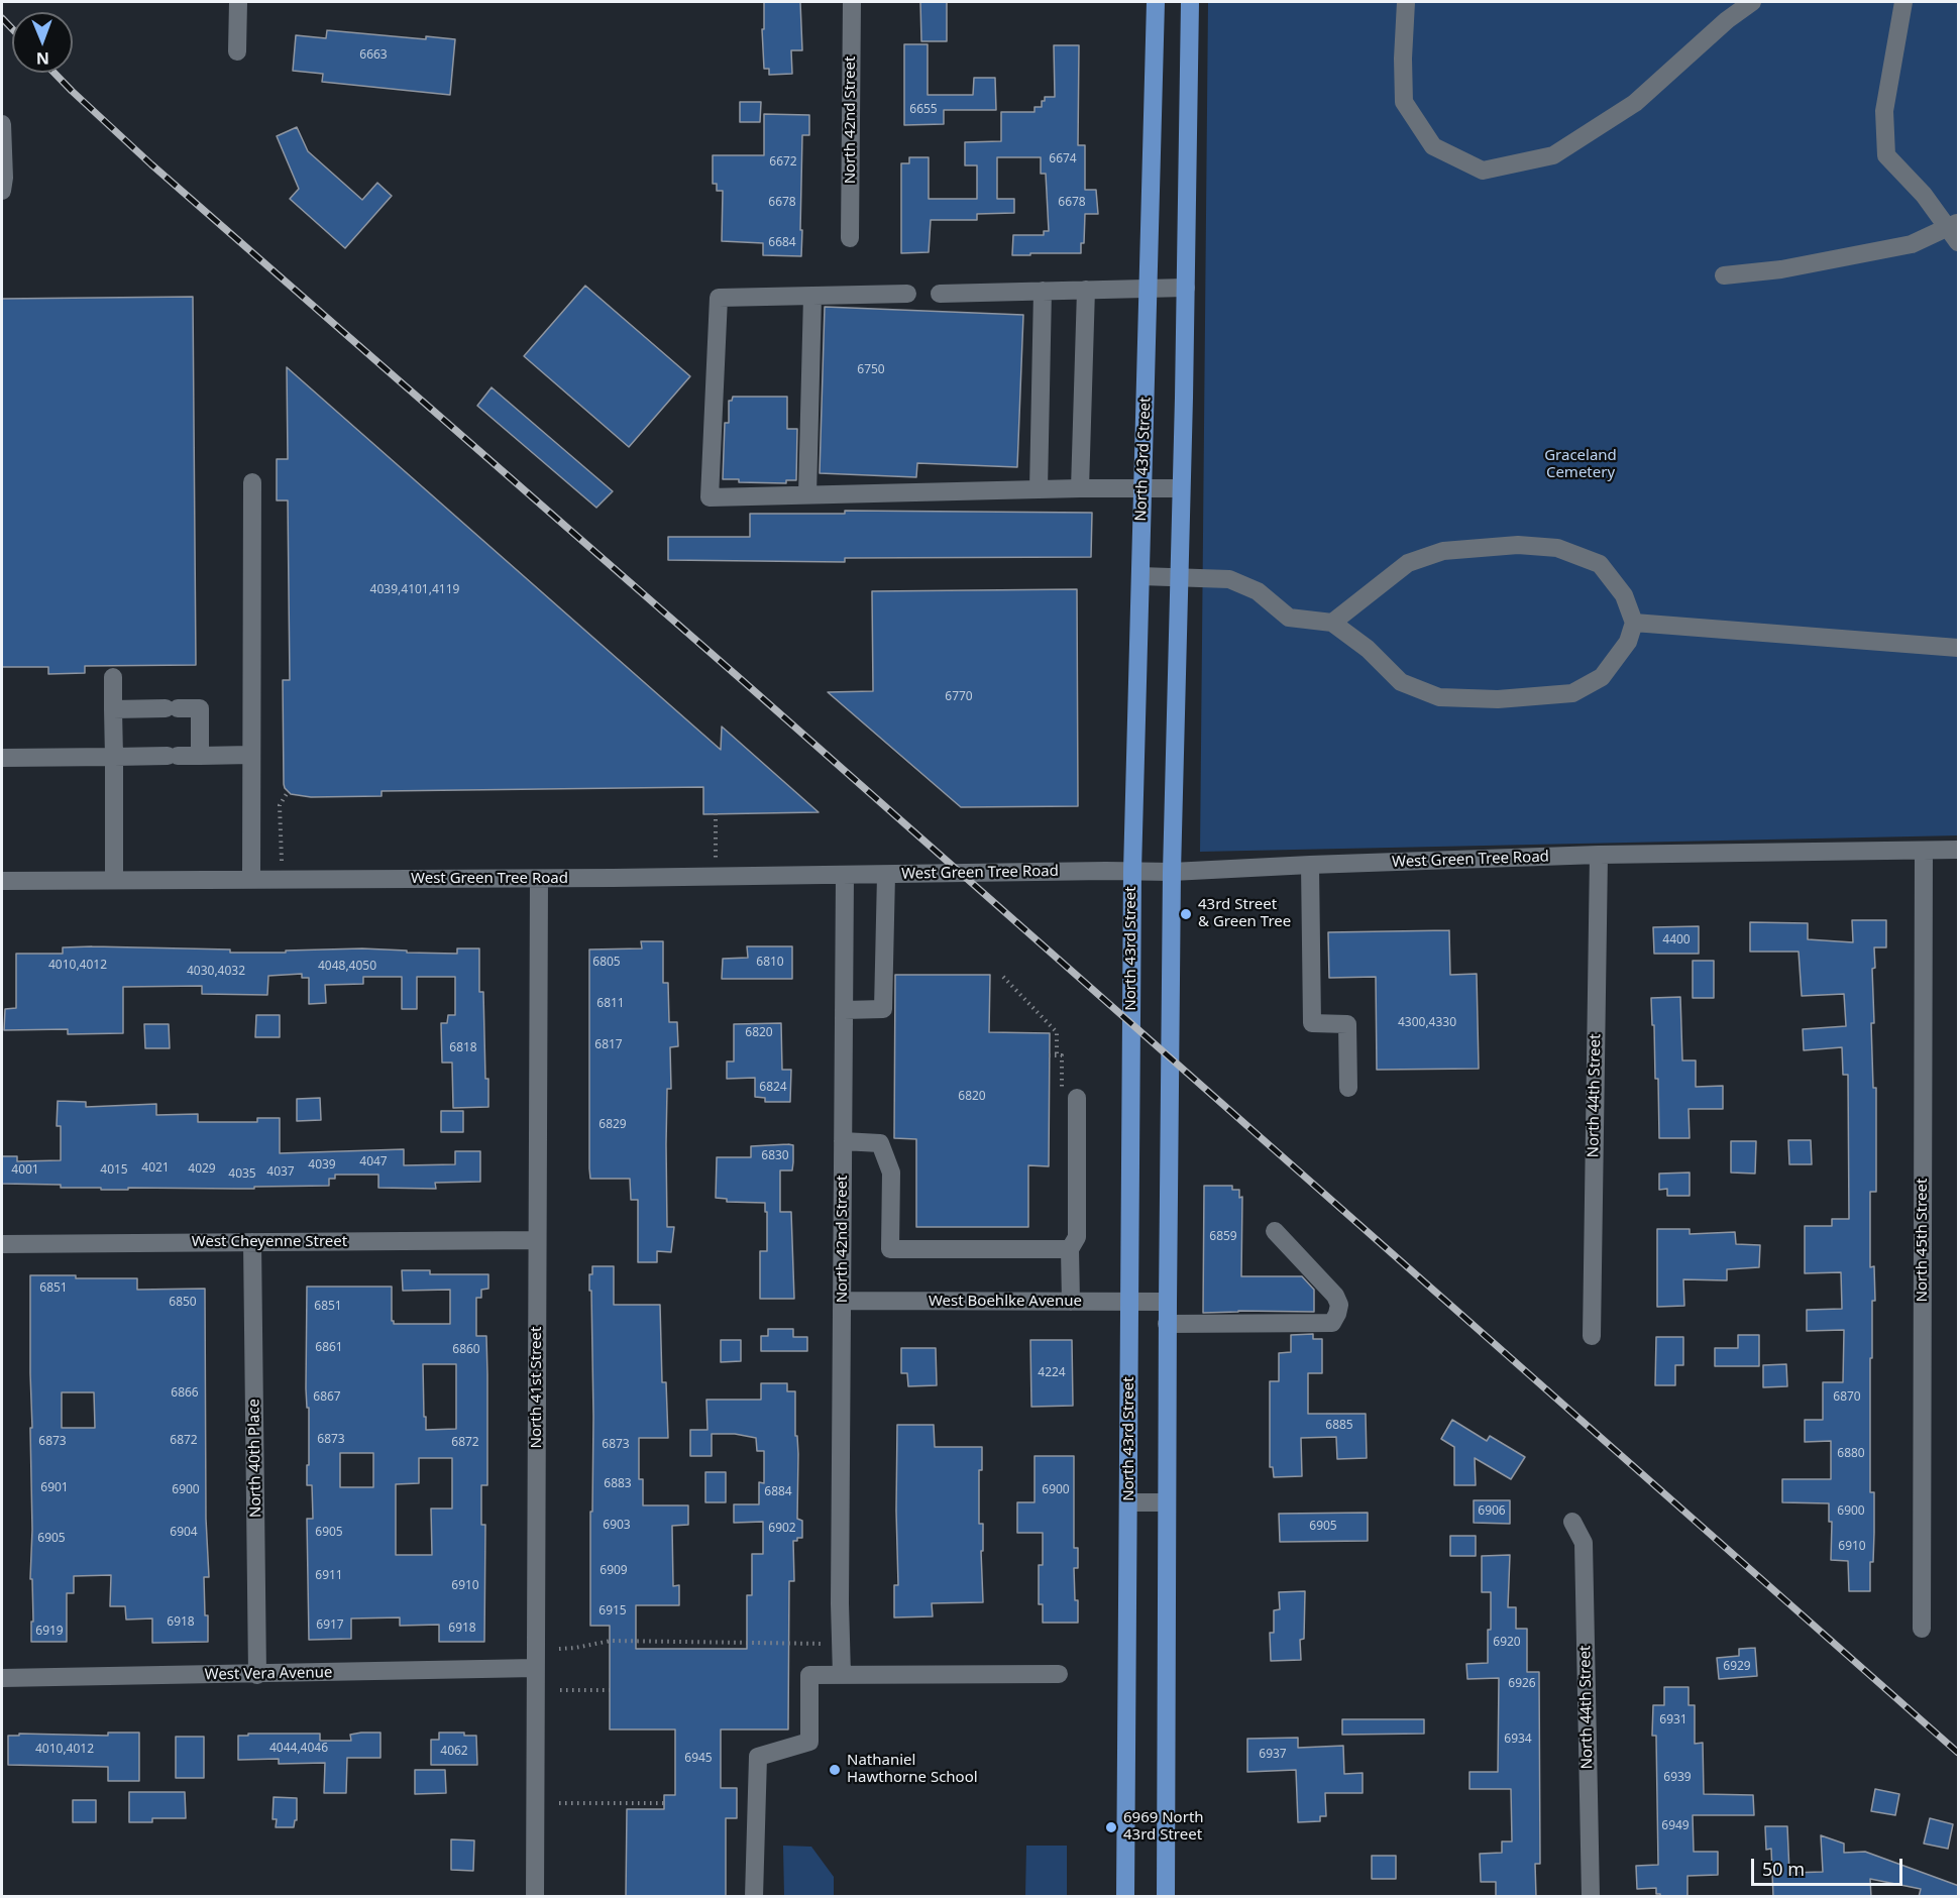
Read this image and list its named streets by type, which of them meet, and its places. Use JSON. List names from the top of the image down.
{
  "streets": {
    "main road": ["North 43rd Street"],
    "street": [
      "North 42nd Street",
      "West Green Tree Road",
      "North 44th Street",
      "North 45th Street",
      "West Cheyenne Street",
      "West Boehlke Avenue",
      "North 41st Street",
      "North 40th Place",
      "West Vera Avenue"
    ]
  },
  "crossings": [
    ["North 42nd Street", "West Green Tree Road"],
    ["North 42nd Street", "West Boehlke Avenue"],
    ["North 43rd Street", "West Green Tree Road"],
    ["North 43rd Street", "West Boehlke Avenue"],
    ["West Green Tree Road", "North 44th Street"],
    ["West Green Tree Road", "North 45th Street"],
    ["West Green Tree Road", "North 41st Street"],
    ["West Cheyenne Street", "North 41st Street"],
    ["West Cheyenne Street", "North 40th Place"],
    ["North 41st Street", "West Vera Avenue"],
    ["North 40th Place", "West Vera Avenue"]
  ],
  "parks": ["Graceland Cemetery"],
  "places": ["43rd Street & Green Tree", "Nathaniel Hawthorne School", "6969 North 43rd Street"],
  "house_numbers": [
    "6663",
    "6655",
    "6674",
    "6672",
    "6678",
    "6678",
    "6684",
    "6750",
    "4039,4101,4119",
    "6770",
    "4400",
    "6805",
    "6810",
    "4010,4012",
    "4048,4050",
    "4030,4032",
    "6811",
    "4300,4330",
    "6820",
    "6817",
    "6818",
    "6824",
    "6820",
    "6829",
    "6830",
    "4047",
    "4039",
    "4021",
    "4029",
    "4001",
    "4015",
    "4037",
    "4035",
    "6859",
    "6851",
    "6850",
    "6851",
    "6861",
    "6860",
    "4224",
    "6866",
    "6867",
    "6870",
    "6885",
    "6873",
    "6872",
    "6873",
    "6872",
    "6873",
    "6880",
    "6883",
    "6901",
    "6900",
    "6900",
    "6884",
    "6906",
    "6900",
    "6903",
    "6905",
    "6902",
    "6904",
    "6905",
    "6905",
    "6910",
    "6909",
    "6911",
    "6910",
    "6915",
    "6918",
    "6917",
    "6918",
    "6919",
    "6920",
    "6929",
    "6926",
    "6931",
    "6934",
    "4044,4046",
    "4010,4012",
    "4062",
    "6937",
    "6945",
    "6939",
    "6949"
  ],
  "scale_bar": "50 m",
  "north": "bottom"
}
